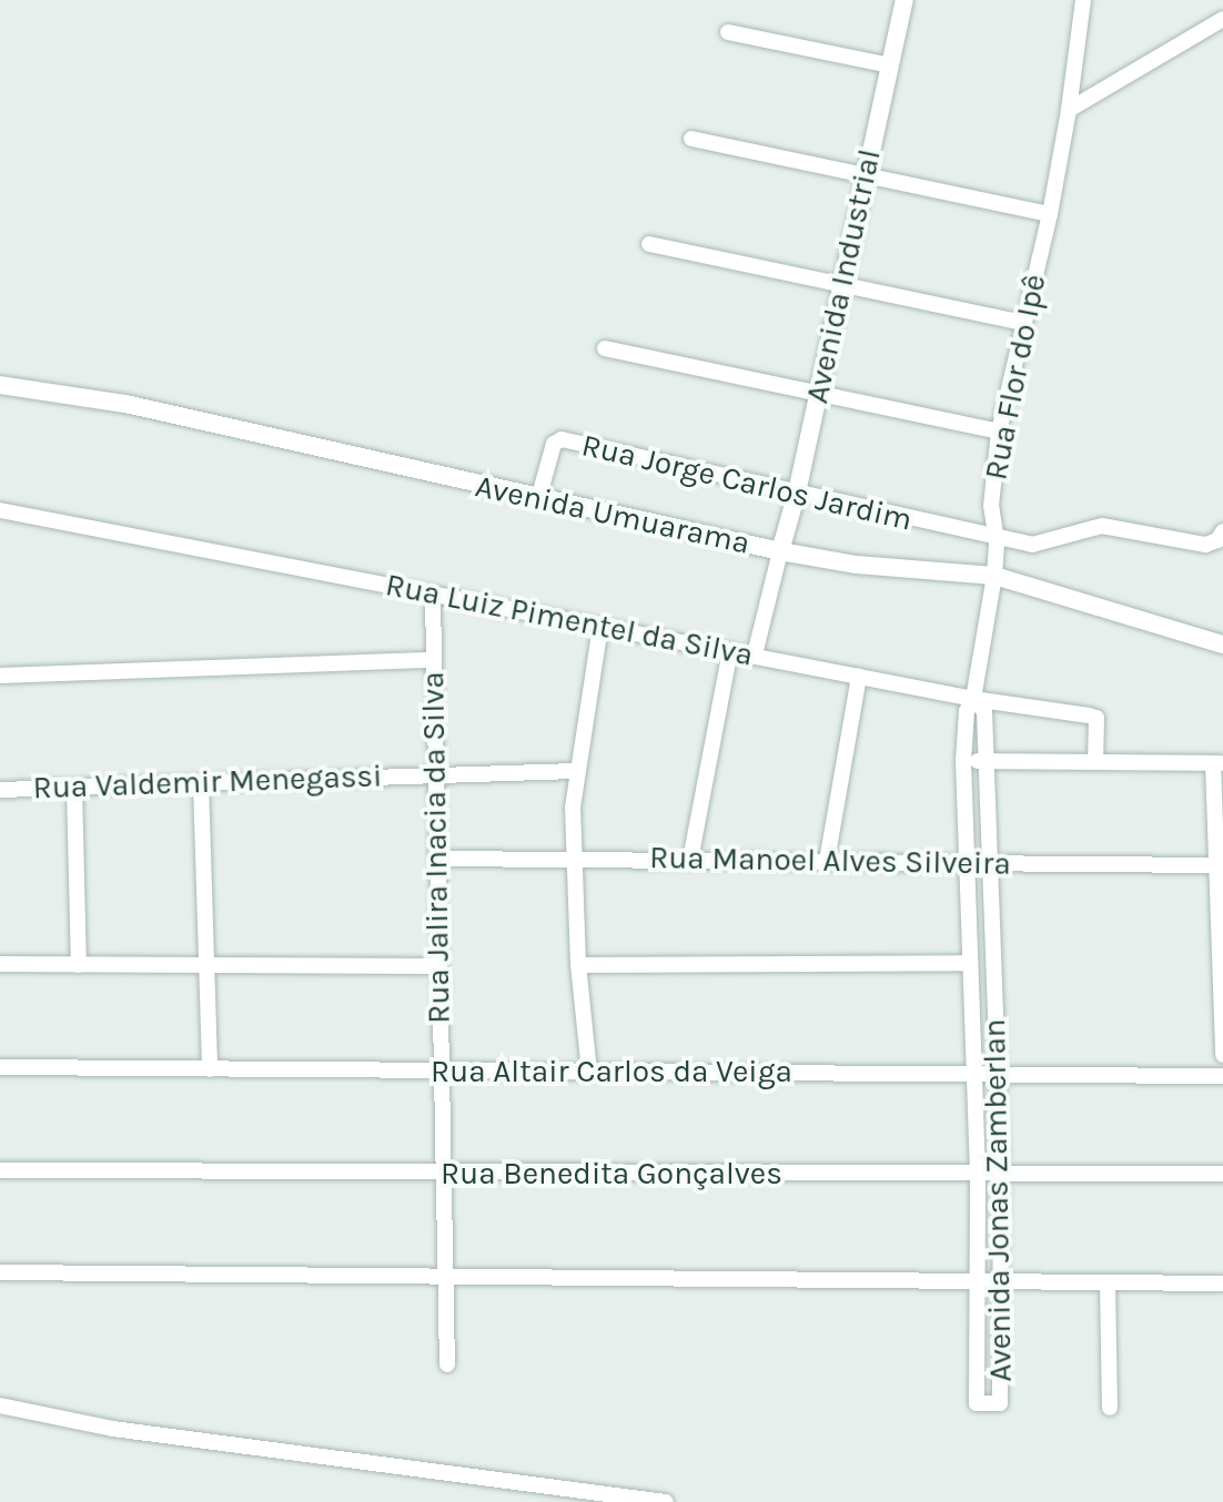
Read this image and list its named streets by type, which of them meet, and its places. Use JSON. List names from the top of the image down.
{
  "streets": {
    "street": [
      "Avenida Industrial",
      "Rua Flor do Ipê",
      "Rua Jorge Carlos Jardim",
      "Avenida Umuarama",
      "Rua Luiz Pimentel da Silva",
      "Rua Valdemir Menegassi",
      "Rua Jalira Inacia da Silva",
      "Rua Manoel Alves Silveira",
      "Rua Altair Carlos da Veiga",
      "Rua Benedita Gonçalves",
      "Avenida Jonas Zamberlan"
    ]
  },
  "crossings": [
    ["Avenida Industrial", "Rua Jorge Carlos Jardim"],
    ["Avenida Industrial", "Avenida Umuarama"],
    ["Rua Flor do Ipê", "Rua Jorge Carlos Jardim"],
    ["Rua Flor do Ipê", "Avenida Umuarama"],
    ["Rua Flor do Ipê", "Rua Luiz Pimentel da Silva"],
    ["Rua Flor do Ipê", "Avenida Jonas Zamberlan"],
    ["Rua Jorge Carlos Jardim", "Avenida Umuarama"],
    ["Rua Luiz Pimentel da Silva", "Rua Jalira Inacia da Silva"],
    ["Rua Luiz Pimentel da Silva", "Avenida Jonas Zamberlan"],
    ["Rua Valdemir Menegassi", "Rua Jalira Inacia da Silva"],
    ["Rua Jalira Inacia da Silva", "Rua Manoel Alves Silveira"],
    ["Rua Jalira Inacia da Silva", "Rua Altair Carlos da Veiga"],
    ["Rua Jalira Inacia da Silva", "Rua Benedita Gonçalves"],
    ["Rua Manoel Alves Silveira", "Avenida Jonas Zamberlan"],
    ["Rua Altair Carlos da Veiga", "Avenida Jonas Zamberlan"],
    ["Rua Benedita Gonçalves", "Avenida Jonas Zamberlan"]
  ]
}
